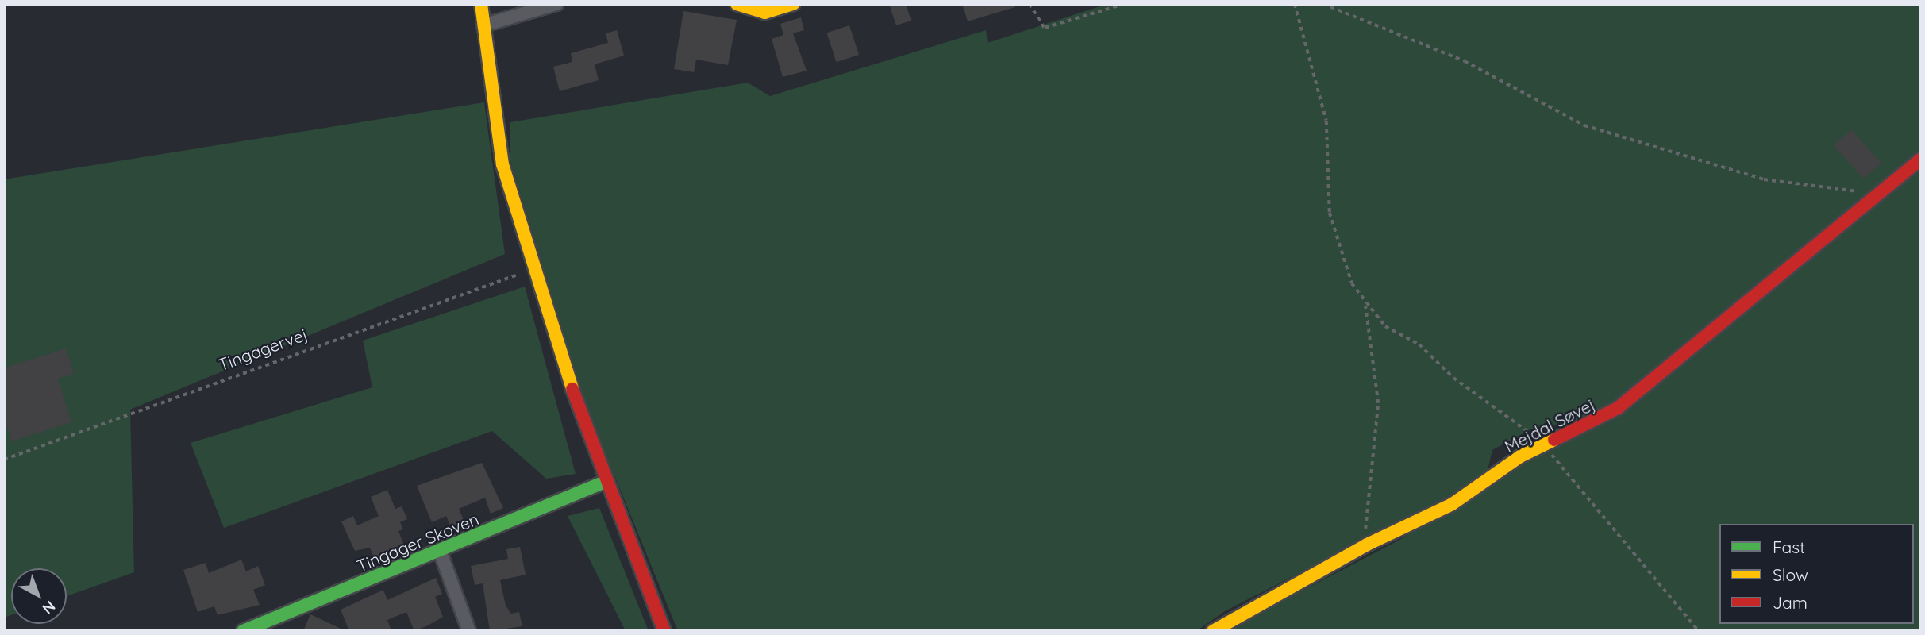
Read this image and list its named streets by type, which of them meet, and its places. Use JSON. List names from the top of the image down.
{
  "streets": {
    "street": ["Mejdal Søvej", "Tingager Skoven"],
    "path": ["Tingagervej"]
  },
  "legend": ["Fast", "Slow", "Jam"],
  "north": "bottom right"
}
